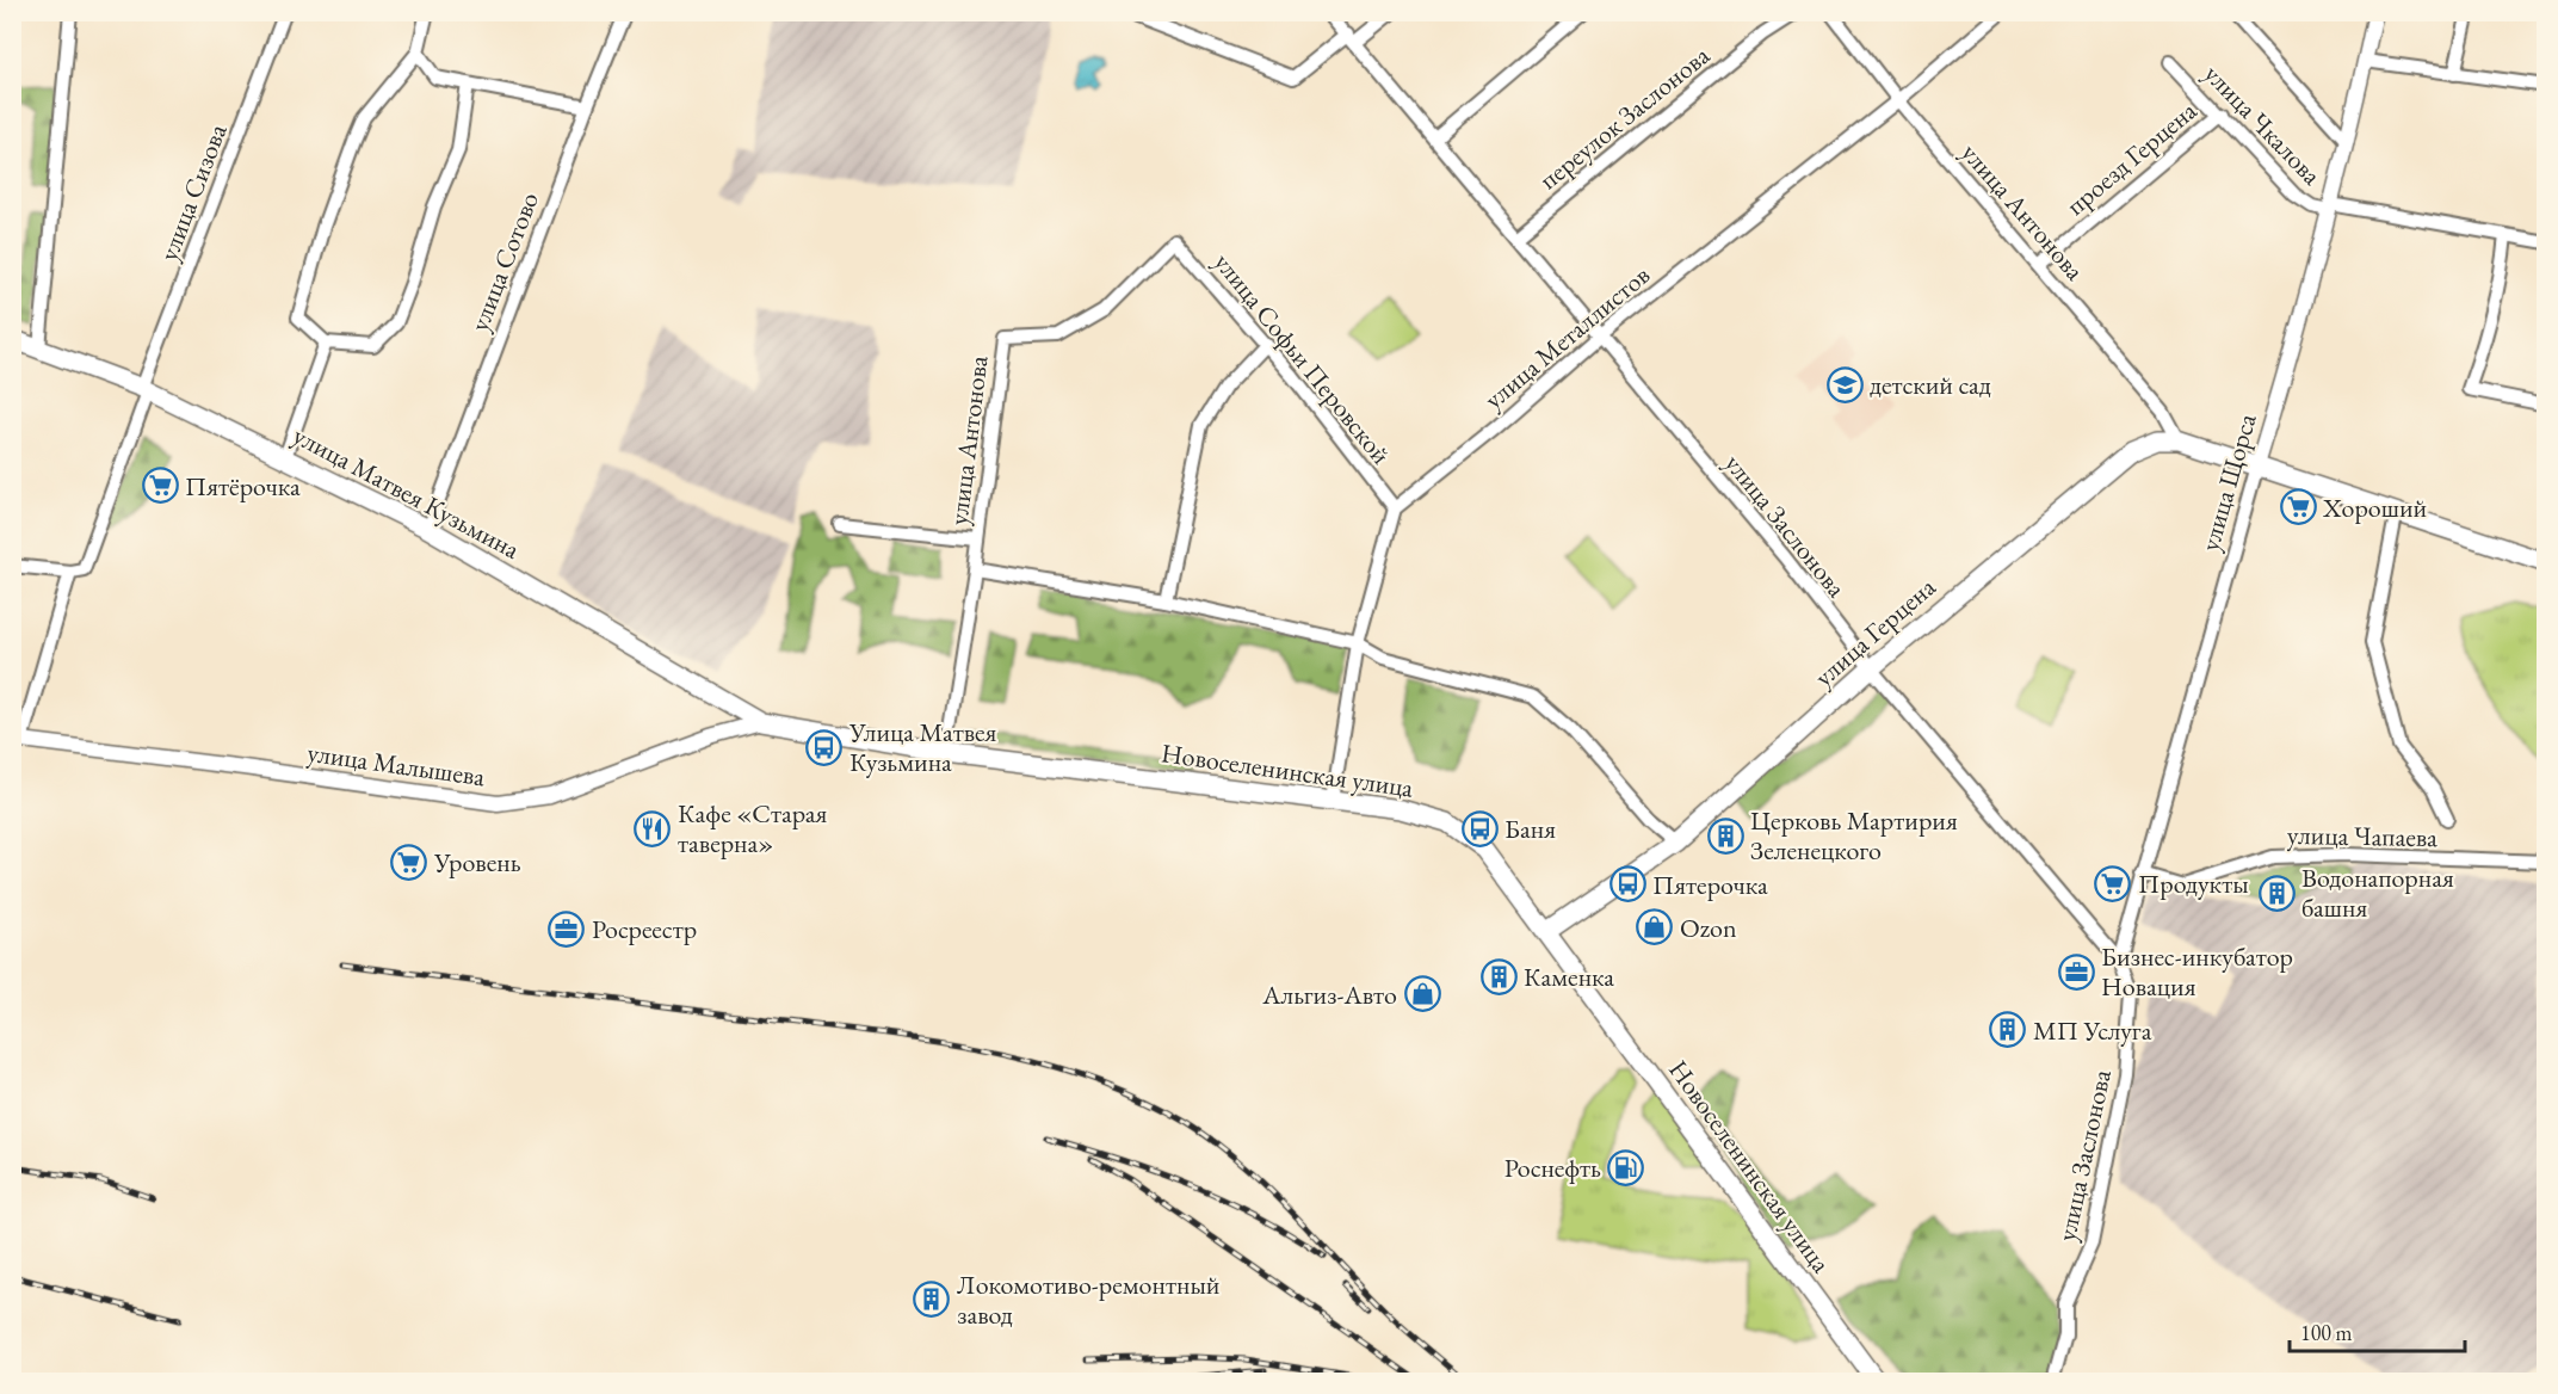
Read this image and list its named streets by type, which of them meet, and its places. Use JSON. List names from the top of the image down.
{
  "streets": {
    "main road": ["улица Матвея Кузьмина", "улица Герцена", "Новоселенинская улица"],
    "street": [
      "переулок Заслонова",
      "улица Чкалова",
      "проезд Герцена",
      "улица Сизова",
      "улица Антонова",
      "улица Сотово",
      "улица Металлистов",
      "улица Софьи Перовской",
      "улица Щорса",
      "улица Заслонова",
      "улица Малышева",
      "улица Чапаева"
    ]
  },
  "crossings": [
    ["переулок Заслонова", "улица Заслонова"],
    ["улица Чкалова", "проезд Герцена"],
    ["улица Чкалова", "улица Щорса"],
    ["проезд Герцена", "улица Антонова"],
    ["улица Сизова", "улица Матвея Кузьмина"],
    ["улица Антонова", "улица Металлистов"],
    ["улица Антонова", "улица Софьи Перовской"],
    ["улица Антонова", "улица Герцена"],
    ["улица Антонова", "Новоселенинская улица"],
    ["улица Сотово", "улица Матвея Кузьмина"],
    ["улица Металлистов", "улица Софьи Перовской"],
    ["улица Металлистов", "улица Заслонова"],
    ["улица Щорса", "улица Заслонова"],
    ["улица Щорса", "улица Герцена"],
    ["улица Щорса", "улица Чапаева"],
    ["улица Матвея Кузьмина", "улица Малышева"],
    ["улица Матвея Кузьмина", "Новоселенинская улица"],
    ["улица Заслонова", "улица Герцена"],
    ["улица Герцена", "Новоселенинская улица"],
    ["улица Малышева", "Новоселенинская улица"]
  ],
  "places": {
    "school or university": ["детский сад"],
    "supermarket": [
      "Пятёрочка",
      "Хороший",
      "Уровень",
      "Продукты"
    ],
    "bus stop": ["Улица Матвея Кузьмина", "Баня", "Пятерочка"],
    "restaurant": ["Кафе «Старая таверна»"],
    "building": [
      "Церковь Мартирия Зеленецкого",
      "Водонапорная башня",
      "Каменка",
      "МП Услуга",
      "Локомотиво-ремонтный завод"
    ],
    "shop": ["Ozon", "Альгиз-Авто"],
    "office": ["Росреестр", "Бизнес-инкубатор Новация"],
    "fuel station": ["Роснефть"]
  },
  "scale_bar": "100 m"
}
